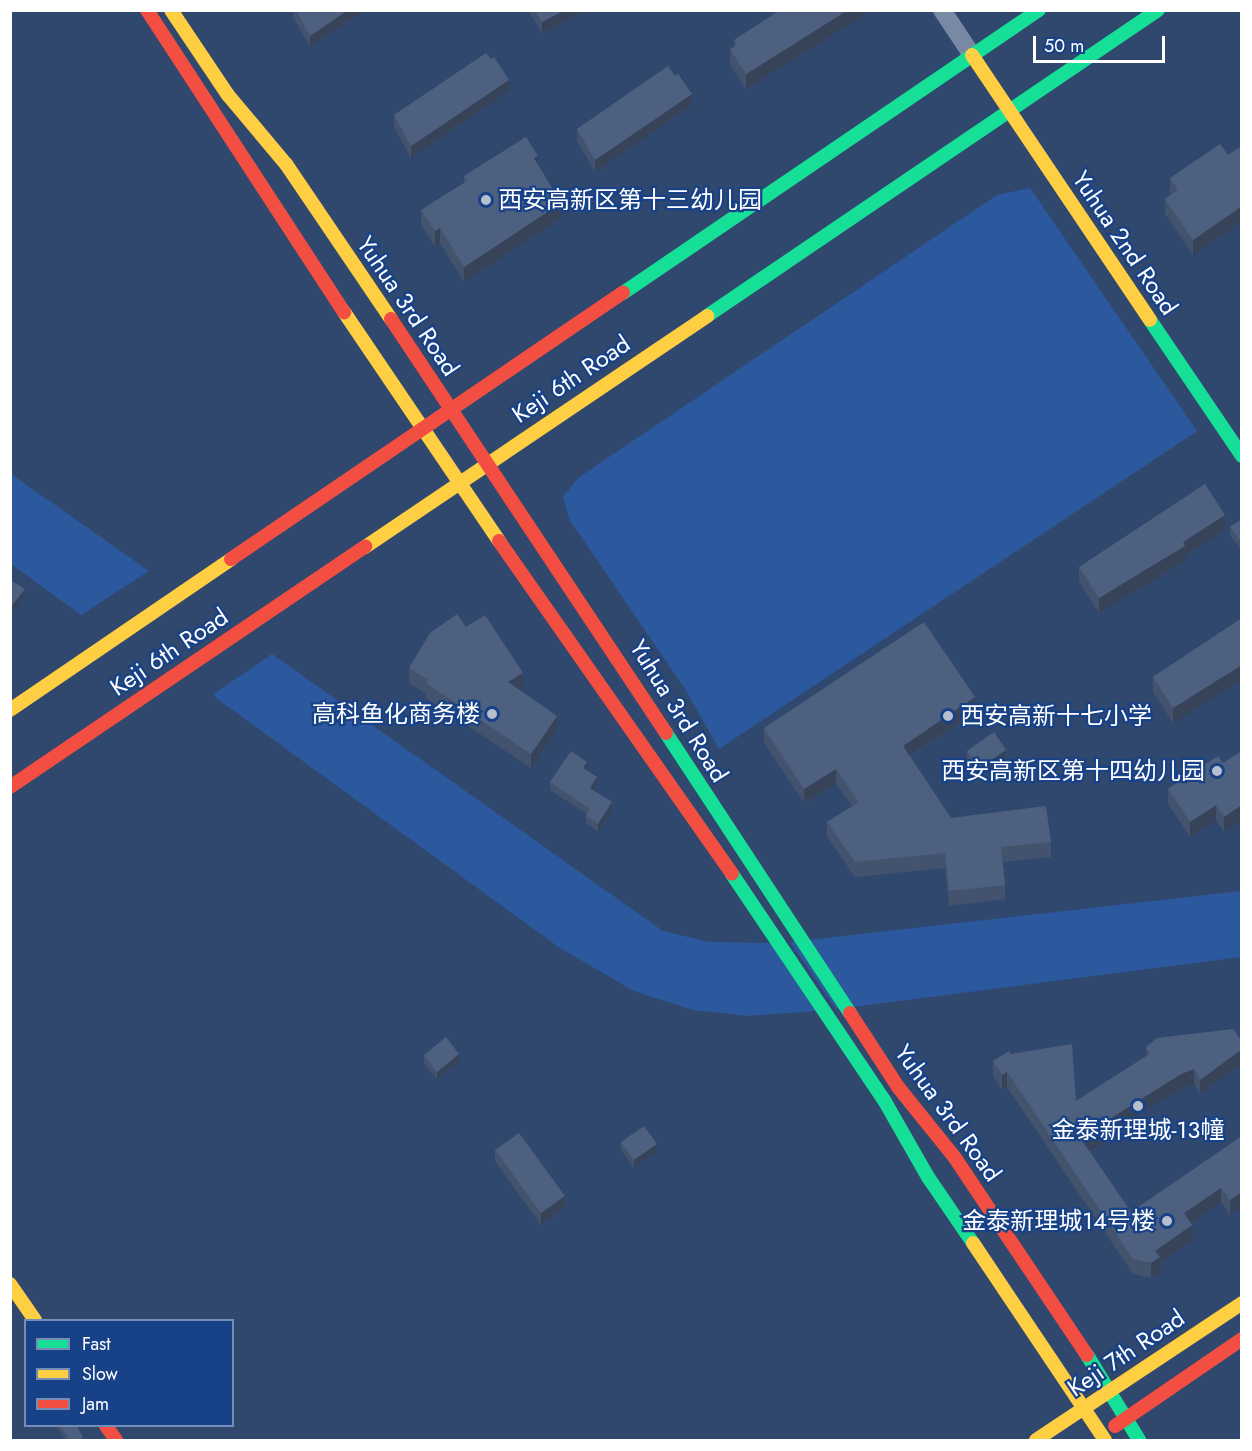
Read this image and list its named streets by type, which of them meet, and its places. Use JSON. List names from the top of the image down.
{
  "streets": {
    "street": [
      "Yuhua 2nd Road",
      "Yuhua 3rd Road",
      "Keji 6th Road",
      "Keji 7th Road"
    ]
  },
  "crossings": [
    ["Yuhua 2nd Road", "Keji 6th Road"],
    ["Yuhua 3rd Road", "Keji 6th Road"],
    ["Yuhua 3rd Road", "Keji 7th Road"]
  ],
  "places": [
    "西安高新区第十三幼儿园",
    "高科鱼化商务楼",
    "西安高新十七小学",
    "西安高新区第十四幼儿园",
    "金泰新理城-13幢",
    "金泰新理城14号楼"
  ],
  "legend": ["Fast", "Slow", "Jam"],
  "scale_bar": "50 m"
}
